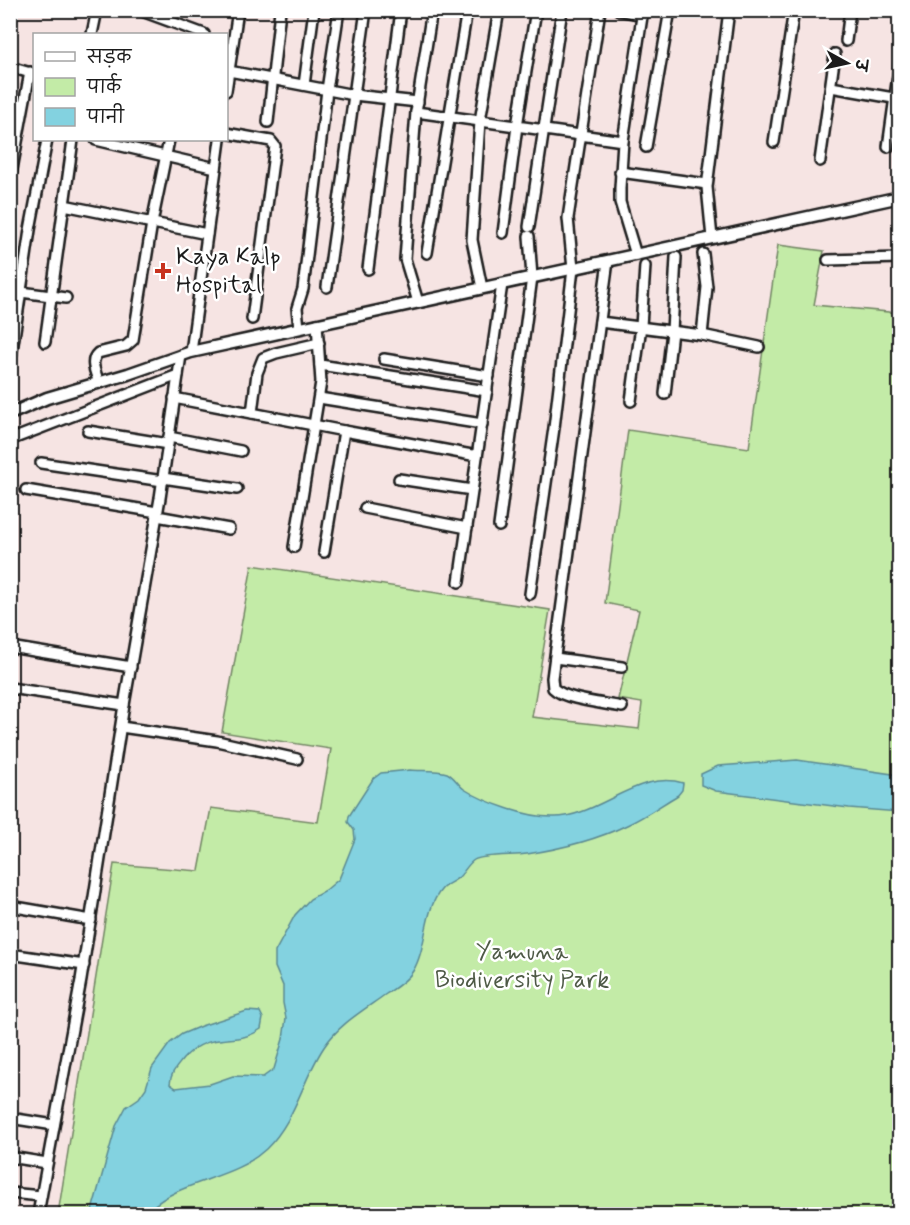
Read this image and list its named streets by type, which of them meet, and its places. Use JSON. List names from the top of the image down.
{
  "parks": ["Yamuna Biodiversity Park"],
  "places": {
    "health": ["Kaya Kalp Hospital"]
  },
  "legend": ["सड़क", "पार्क", "पानी"],
  "north": "right"
}
